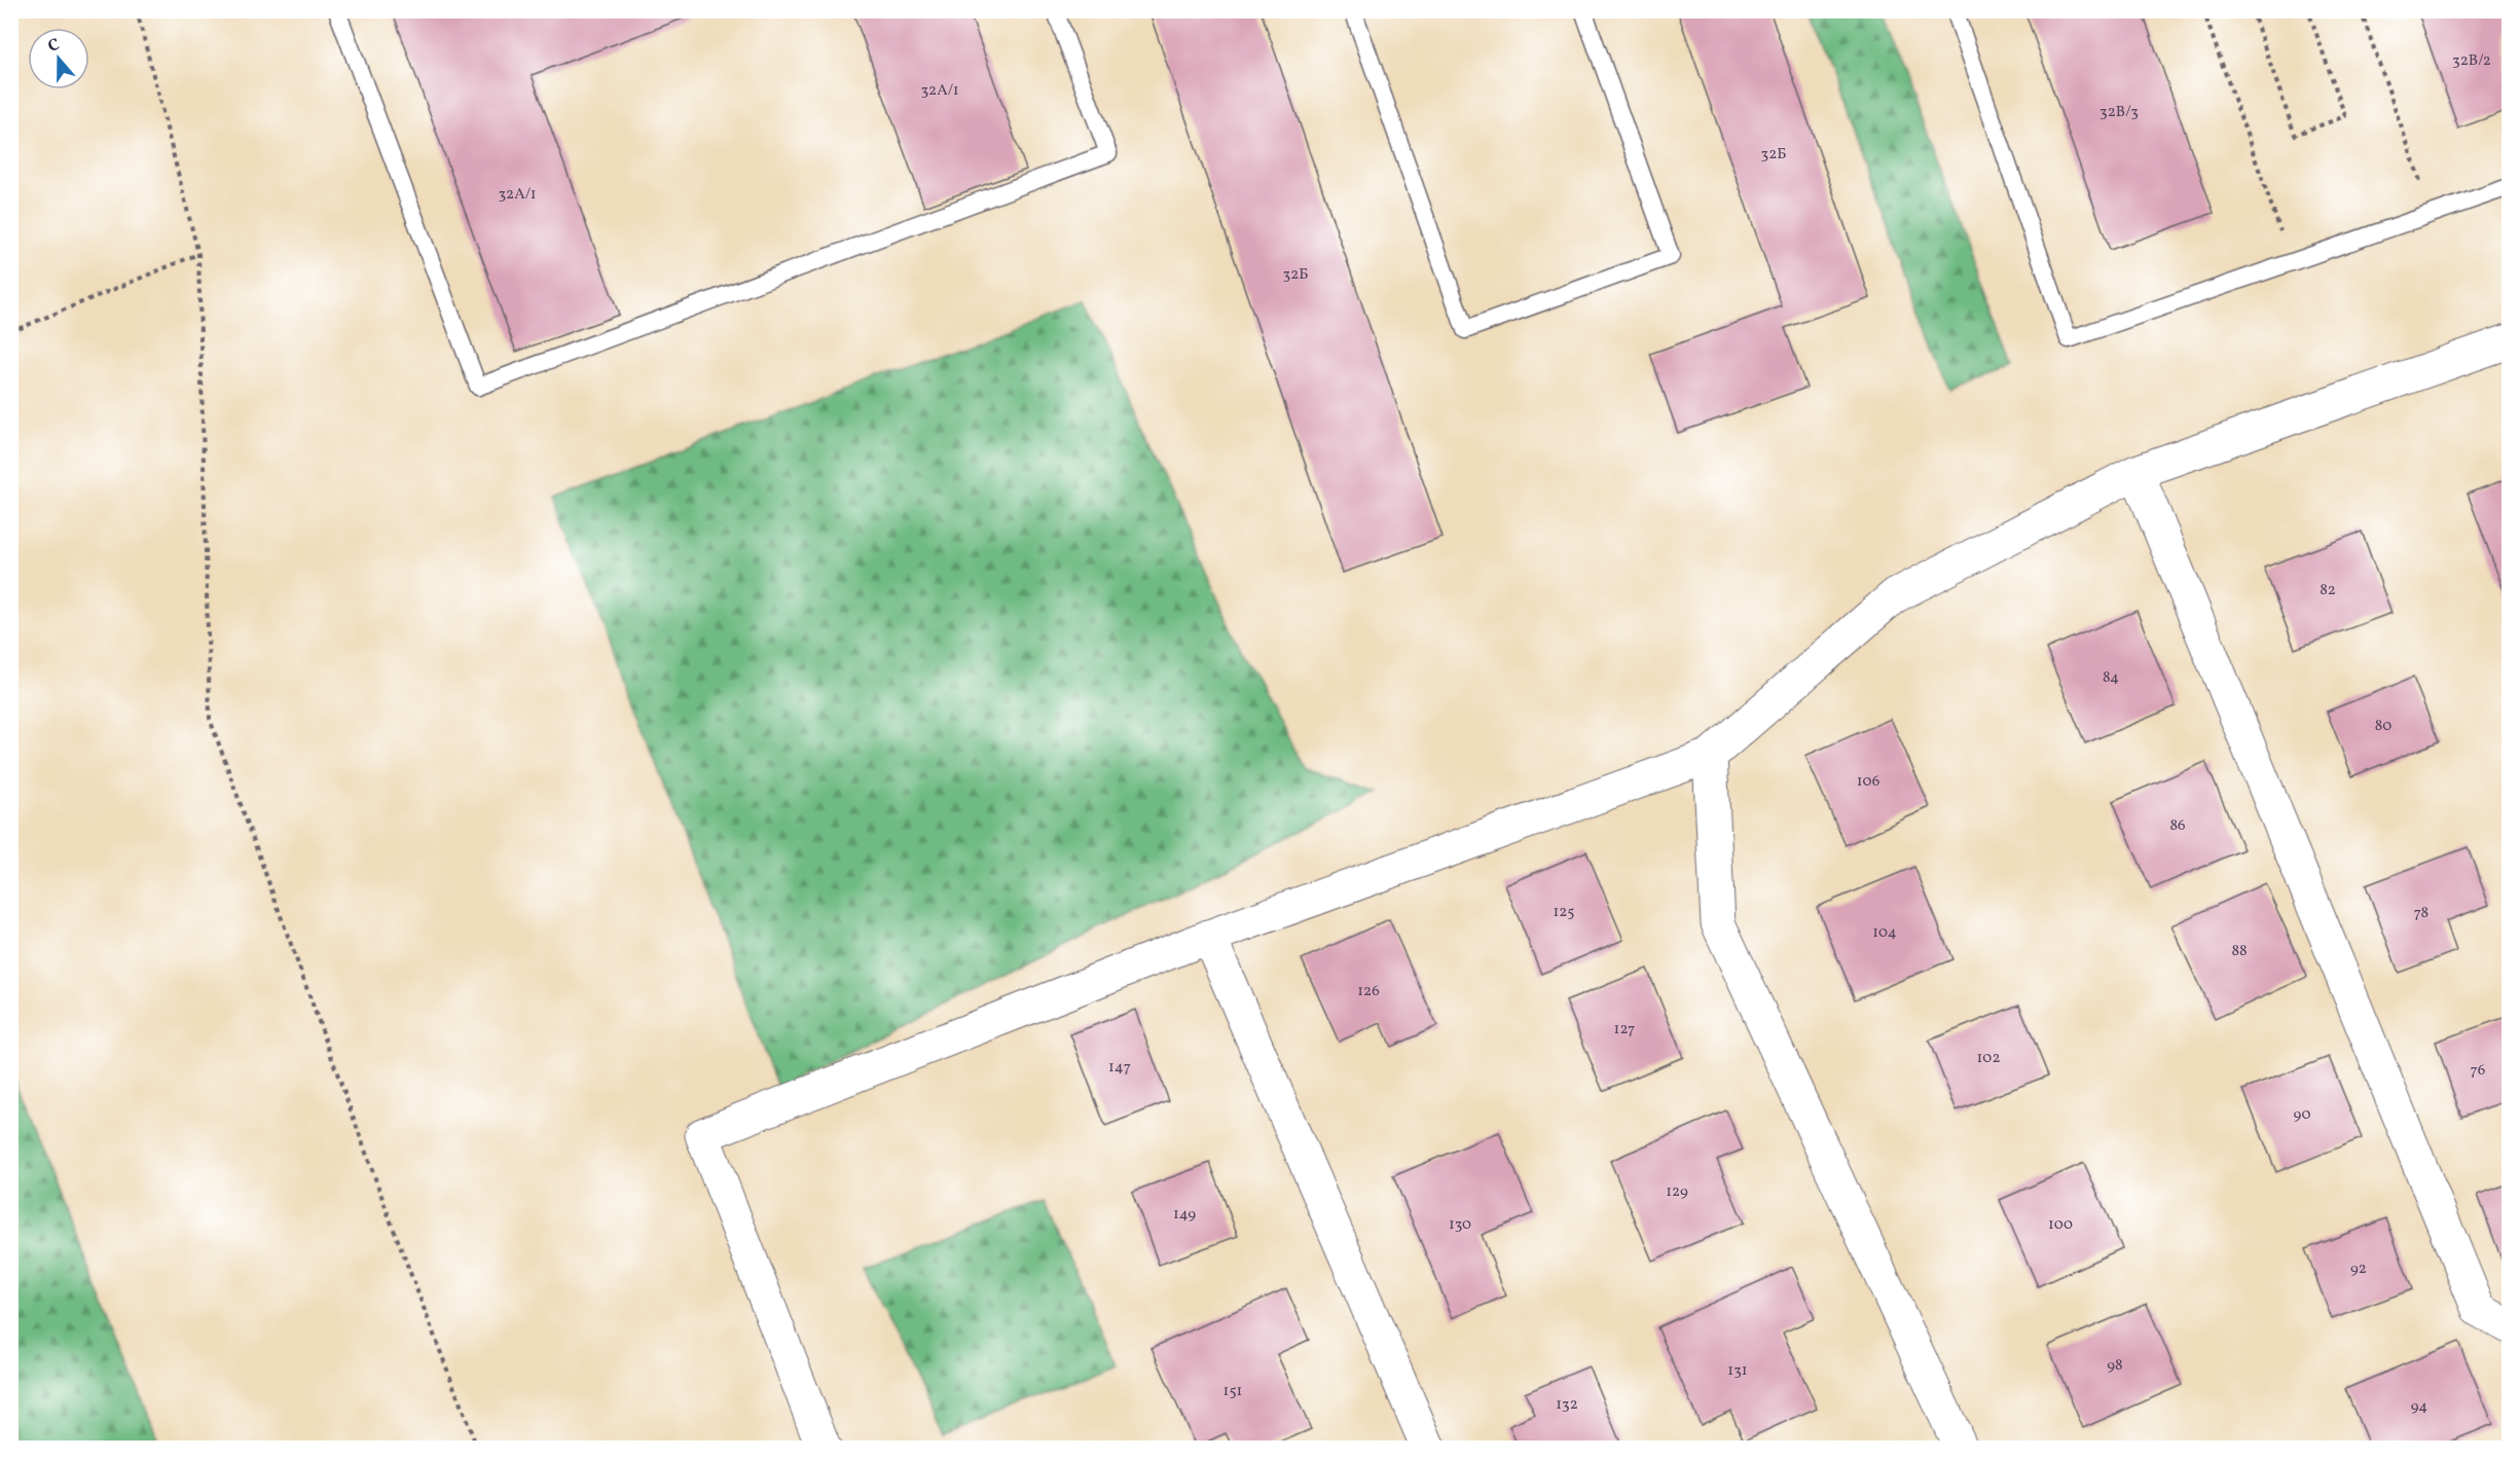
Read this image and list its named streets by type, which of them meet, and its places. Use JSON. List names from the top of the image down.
{
  "house_numbers": [
    "32В/2",
    "32А/1",
    "32В/3",
    "32Б",
    "32А/1",
    "32Б",
    "82",
    "84",
    "80",
    "106",
    "86",
    "125",
    "78",
    "104",
    "88",
    "126",
    "127",
    "102",
    "147",
    "76",
    "90",
    "129",
    "149",
    "130",
    "100",
    "92",
    "98",
    "131",
    "151",
    "132",
    "94"
  ],
  "north": "top"
}
